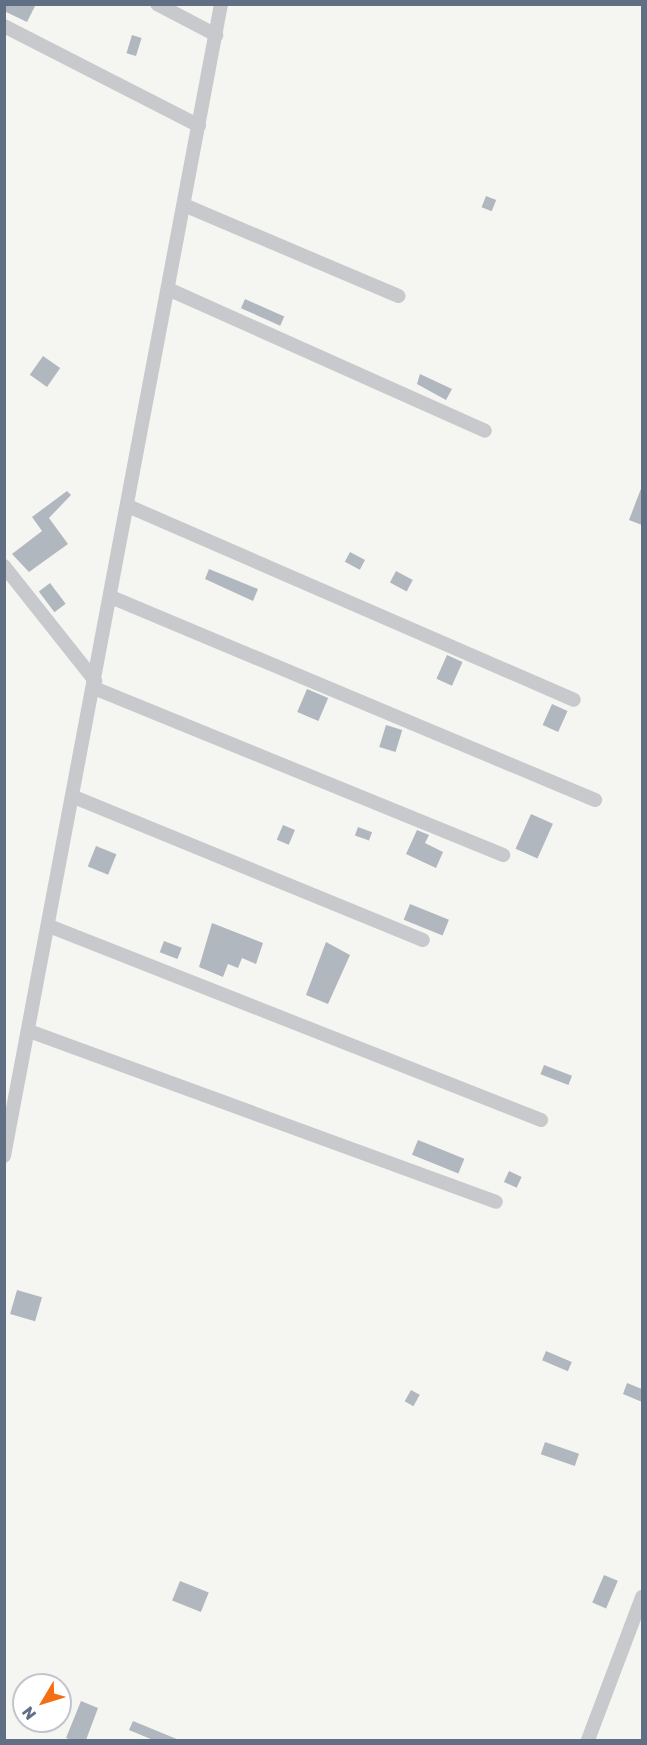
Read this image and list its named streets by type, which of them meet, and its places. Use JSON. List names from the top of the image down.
{
  "north": "bottom left"
}
